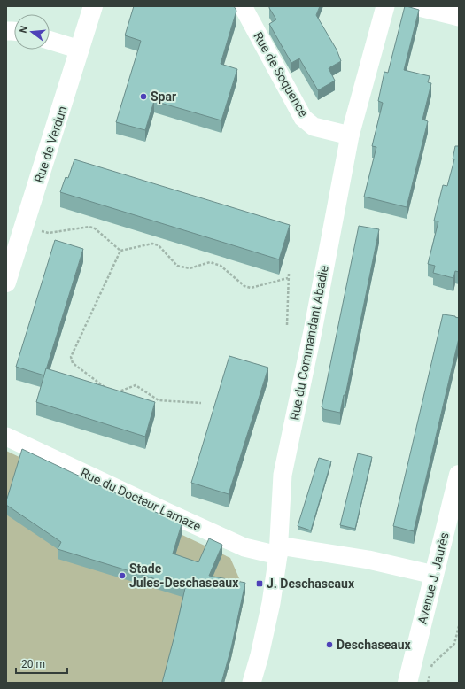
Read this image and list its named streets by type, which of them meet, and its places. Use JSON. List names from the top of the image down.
{
  "streets": {
    "main road": ["Rue de Verdun", "Avenue J. Jaurès"],
    "street": ["Rue de Soquence", "Rue du Commandant Abadie", "Rue du Docteur Lamaze"]
  },
  "crossings": [
    ["Rue de Soquence", "Rue du Commandant Abadie"],
    ["Rue du Commandant Abadie", "Rue du Docteur Lamaze"],
    ["Rue du Docteur Lamaze", "Avenue J. Jaurès"]
  ],
  "places": {
    "other": ["Spar", "Stade Jules-Deschaseaux", "Deschaseaux"],
    "transit": ["J. Deschaseaux"]
  },
  "scale_bar": "20 m",
  "north": "left"
}
